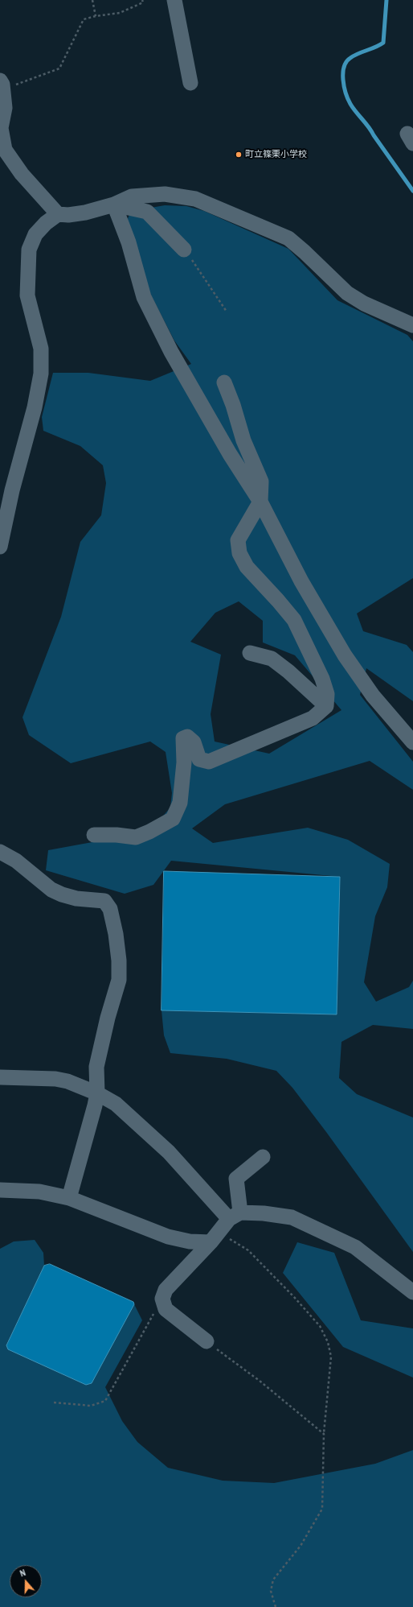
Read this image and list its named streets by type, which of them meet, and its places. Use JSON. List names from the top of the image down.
{
  "places": ["町立篠栗小学校"],
  "north": "top"
}
